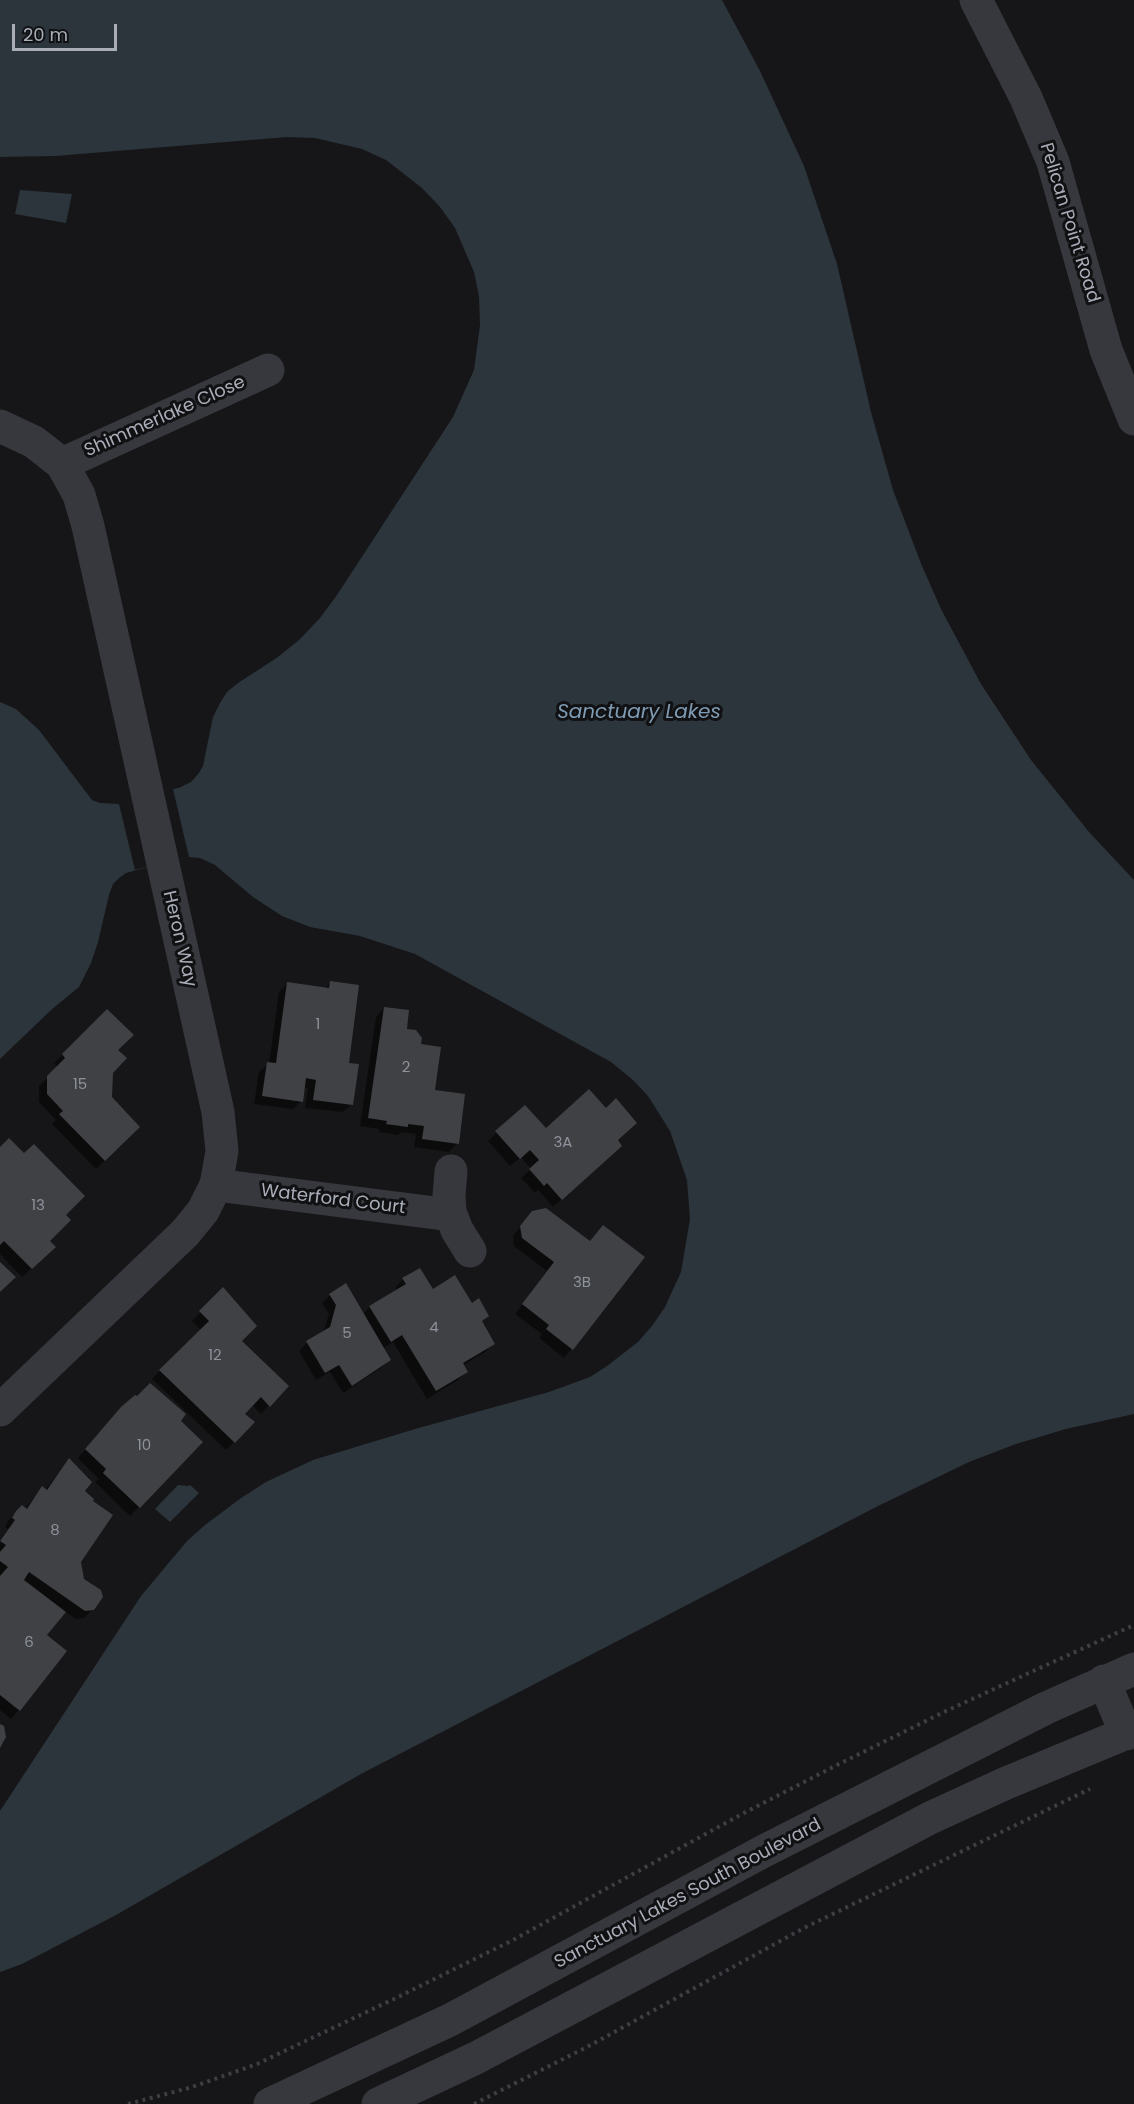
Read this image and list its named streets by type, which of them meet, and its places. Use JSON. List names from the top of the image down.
{
  "streets": {
    "street": [
      "Pelican Point Road",
      "Shimmerlake Close",
      "Heron Way",
      "Waterford Court",
      "Sanctuary Lakes South Boulevard"
    ]
  },
  "crossings": [
    ["Shimmerlake Close", "Heron Way"],
    ["Heron Way", "Waterford Court"]
  ],
  "water": ["Sanctuary Lakes"],
  "house_numbers": [
    "1",
    "2",
    "15",
    "3A",
    "13",
    "3B",
    "4",
    "5",
    "12",
    "10",
    "8",
    "6"
  ],
  "scale_bar": "20 m"
}
